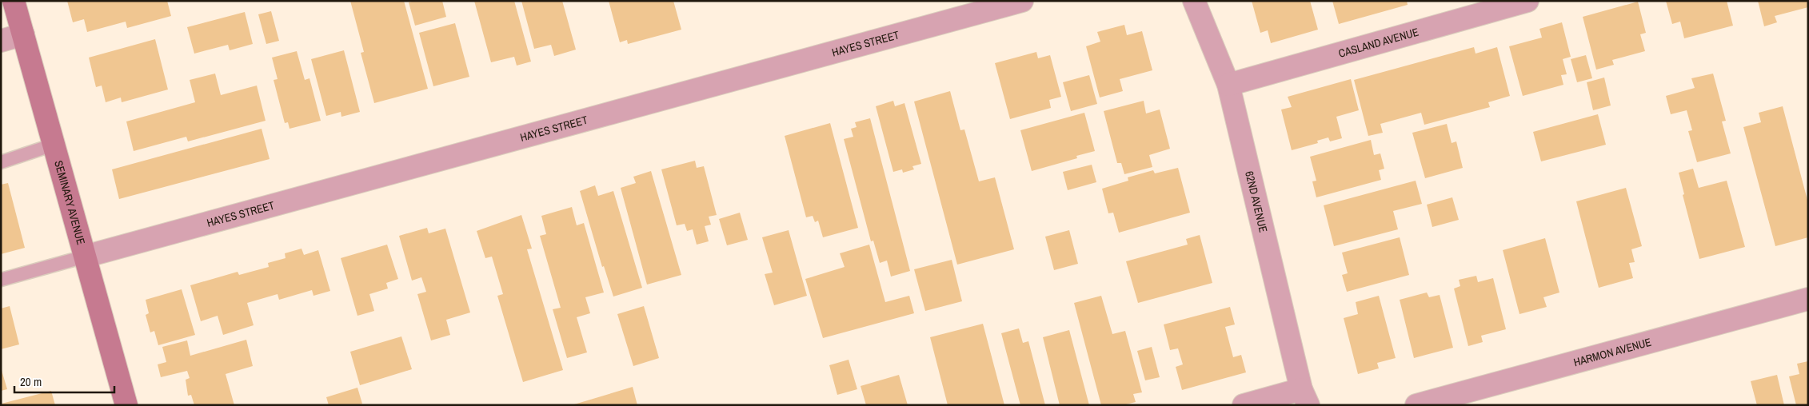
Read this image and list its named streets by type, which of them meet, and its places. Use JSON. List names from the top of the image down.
{
  "streets": {
    "street": [
      "CASLAND AVENUE",
      "HAYES STREET",
      "62ND AVENUE",
      "SEMINARY AVENUE",
      "HARMON AVENUE"
    ]
  },
  "crossings": [
    ["CASLAND AVENUE", "62ND AVENUE"],
    ["HAYES STREET", "SEMINARY AVENUE"]
  ],
  "scale_bar": "20 m"
}
